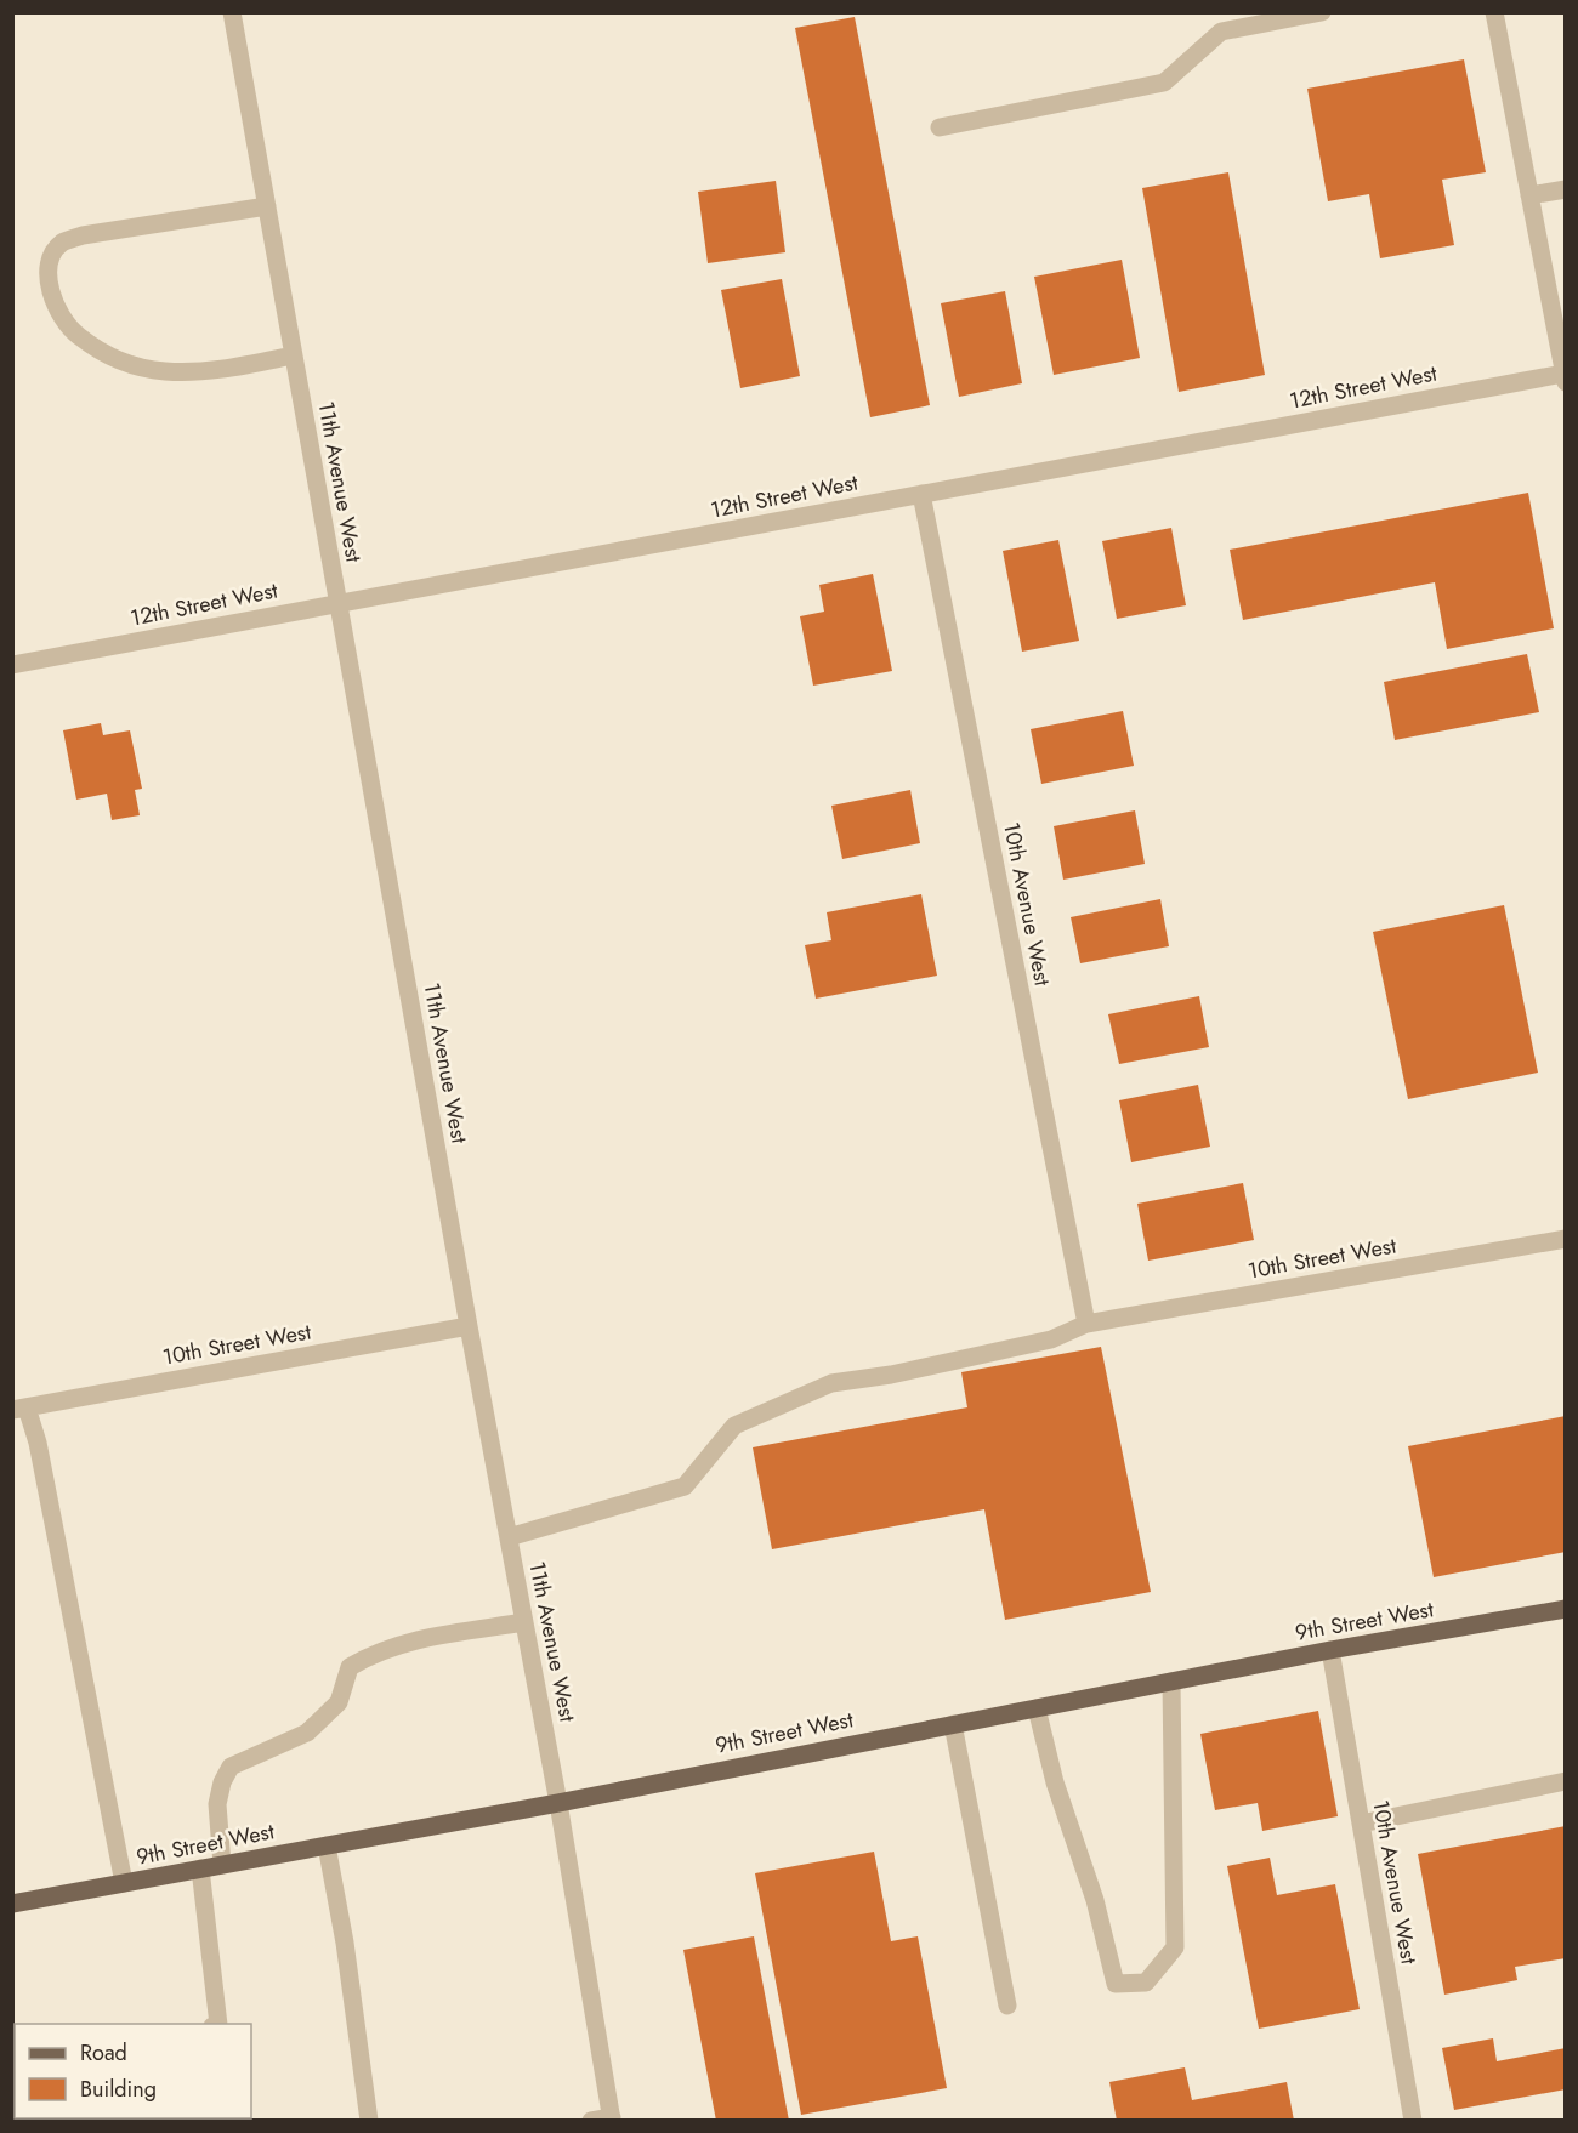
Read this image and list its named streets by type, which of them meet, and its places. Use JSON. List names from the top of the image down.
{
  "streets": {
    "main road": ["9th Street West"],
    "street": [
      "12th Street West",
      "11th Avenue West",
      "10th Avenue West",
      "10th Street West"
    ]
  },
  "crossings": [
    ["12th Street West", "11th Avenue West"],
    ["12th Street West", "10th Avenue West"],
    ["11th Avenue West", "10th Street West"],
    ["11th Avenue West", "9th Street West"],
    ["10th Avenue West", "10th Street West"],
    ["10th Avenue West", "9th Street West"]
  ],
  "legend": ["Road", "Building"]
}
